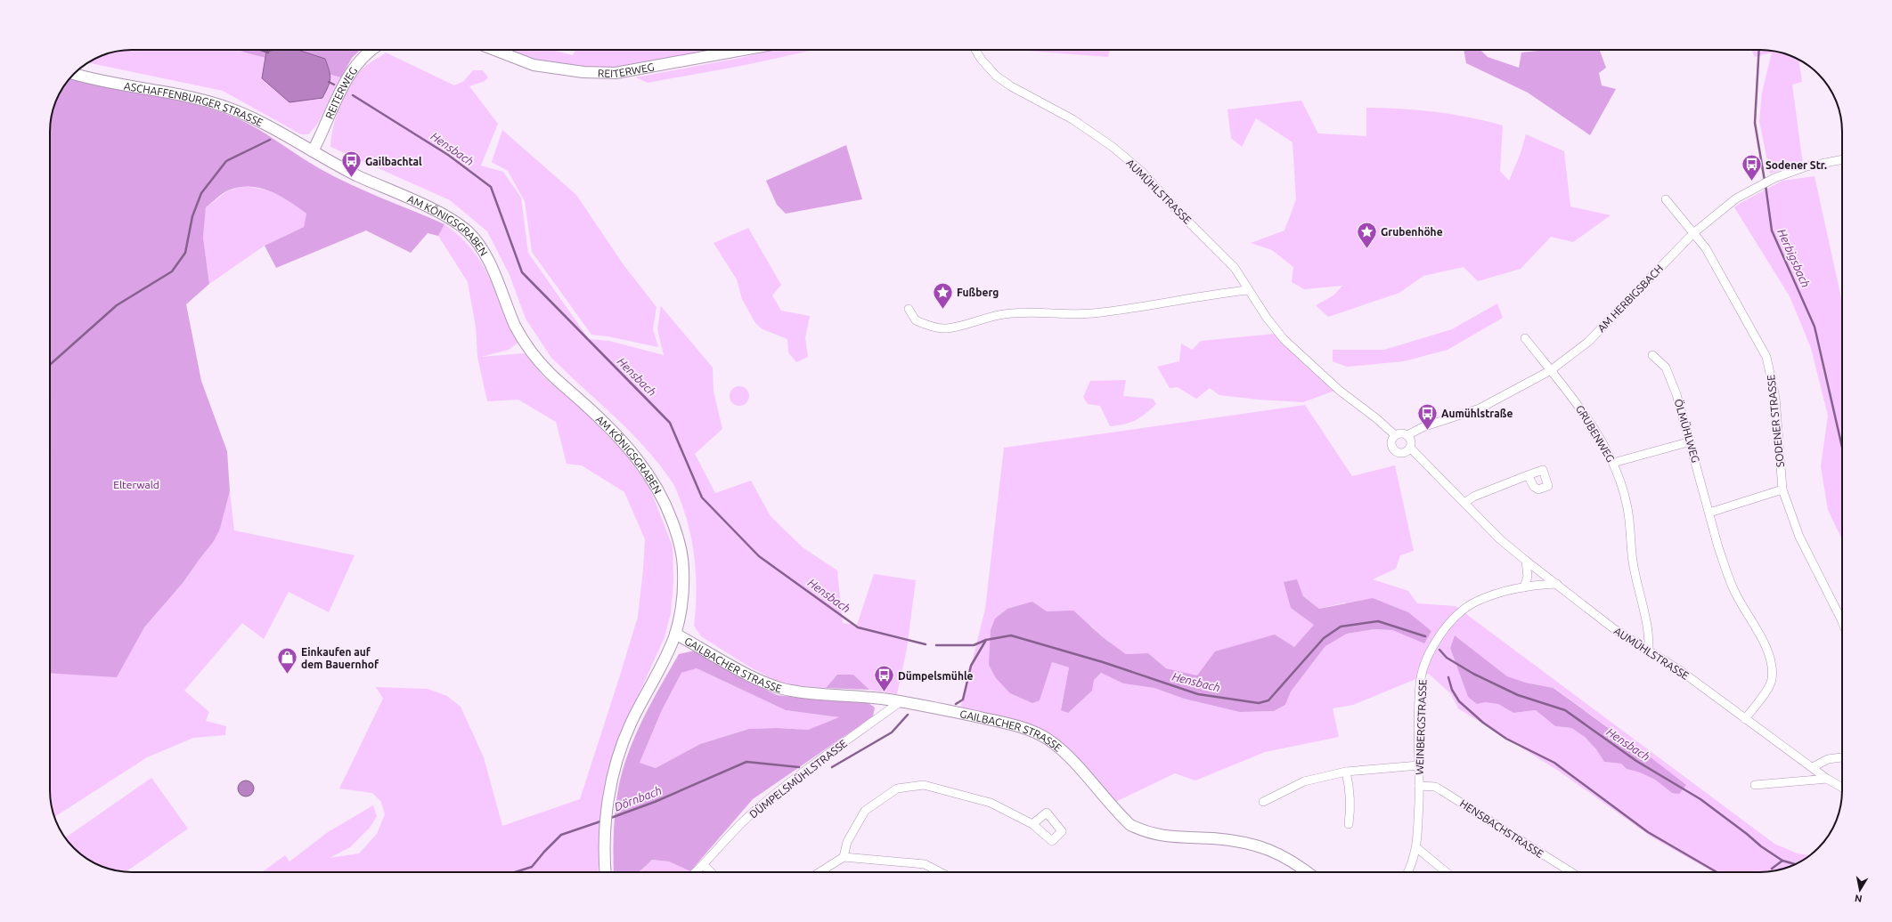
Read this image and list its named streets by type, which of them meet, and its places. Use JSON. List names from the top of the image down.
{
  "streets": {
    "street": [
      "REITERWEG",
      "ASCHAFFENBURGER STRASSE",
      "AUMÜHLSTRASSE",
      "AM KÖNIGSGRABEN",
      "AM HERBIGSBACH",
      "SODENER STRASSE",
      "ÖLMÜHLWEG",
      "GRUBENWEG",
      "GAILBACHER STRASSE",
      "WEINBERGSTRASSE",
      "DÜMPELSMÜHLSTRASSE",
      "HENSBACHSTRASSE"
    ]
  },
  "crossings": [
    ["REITERWEG", "ASCHAFFENBURGER STRASSE"],
    ["REITERWEG", "AM KÖNIGSGRABEN"],
    ["ASCHAFFENBURGER STRASSE", "AM KÖNIGSGRABEN"],
    ["AUMÜHLSTRASSE", "AM HERBIGSBACH"],
    ["AUMÜHLSTRASSE", "ÖLMÜHLWEG"],
    ["AUMÜHLSTRASSE", "GRUBENWEG"],
    ["AUMÜHLSTRASSE", "WEINBERGSTRASSE"],
    ["AM KÖNIGSGRABEN", "GAILBACHER STRASSE"],
    ["AM HERBIGSBACH", "SODENER STRASSE"],
    ["AM HERBIGSBACH", "GRUBENWEG"],
    ["GAILBACHER STRASSE", "DÜMPELSMÜHLSTRASSE"],
    ["WEINBERGSTRASSE", "HENSBACHSTRASSE"]
  ],
  "water": ["Hensbach", "Herbigsbach", "Dörnbach"],
  "parks": ["Elterwald"],
  "places": {
    "bus stop": [
      "Gailbachtal",
      "Sodener Str.",
      "Aumühlstraße",
      "Dümpelsmühle"
    ],
    "place": ["Grubenhöhe", "Fußberg"],
    "shop": ["Einkaufen auf dem Bauernhof"]
  },
  "north": "bottom"
}
